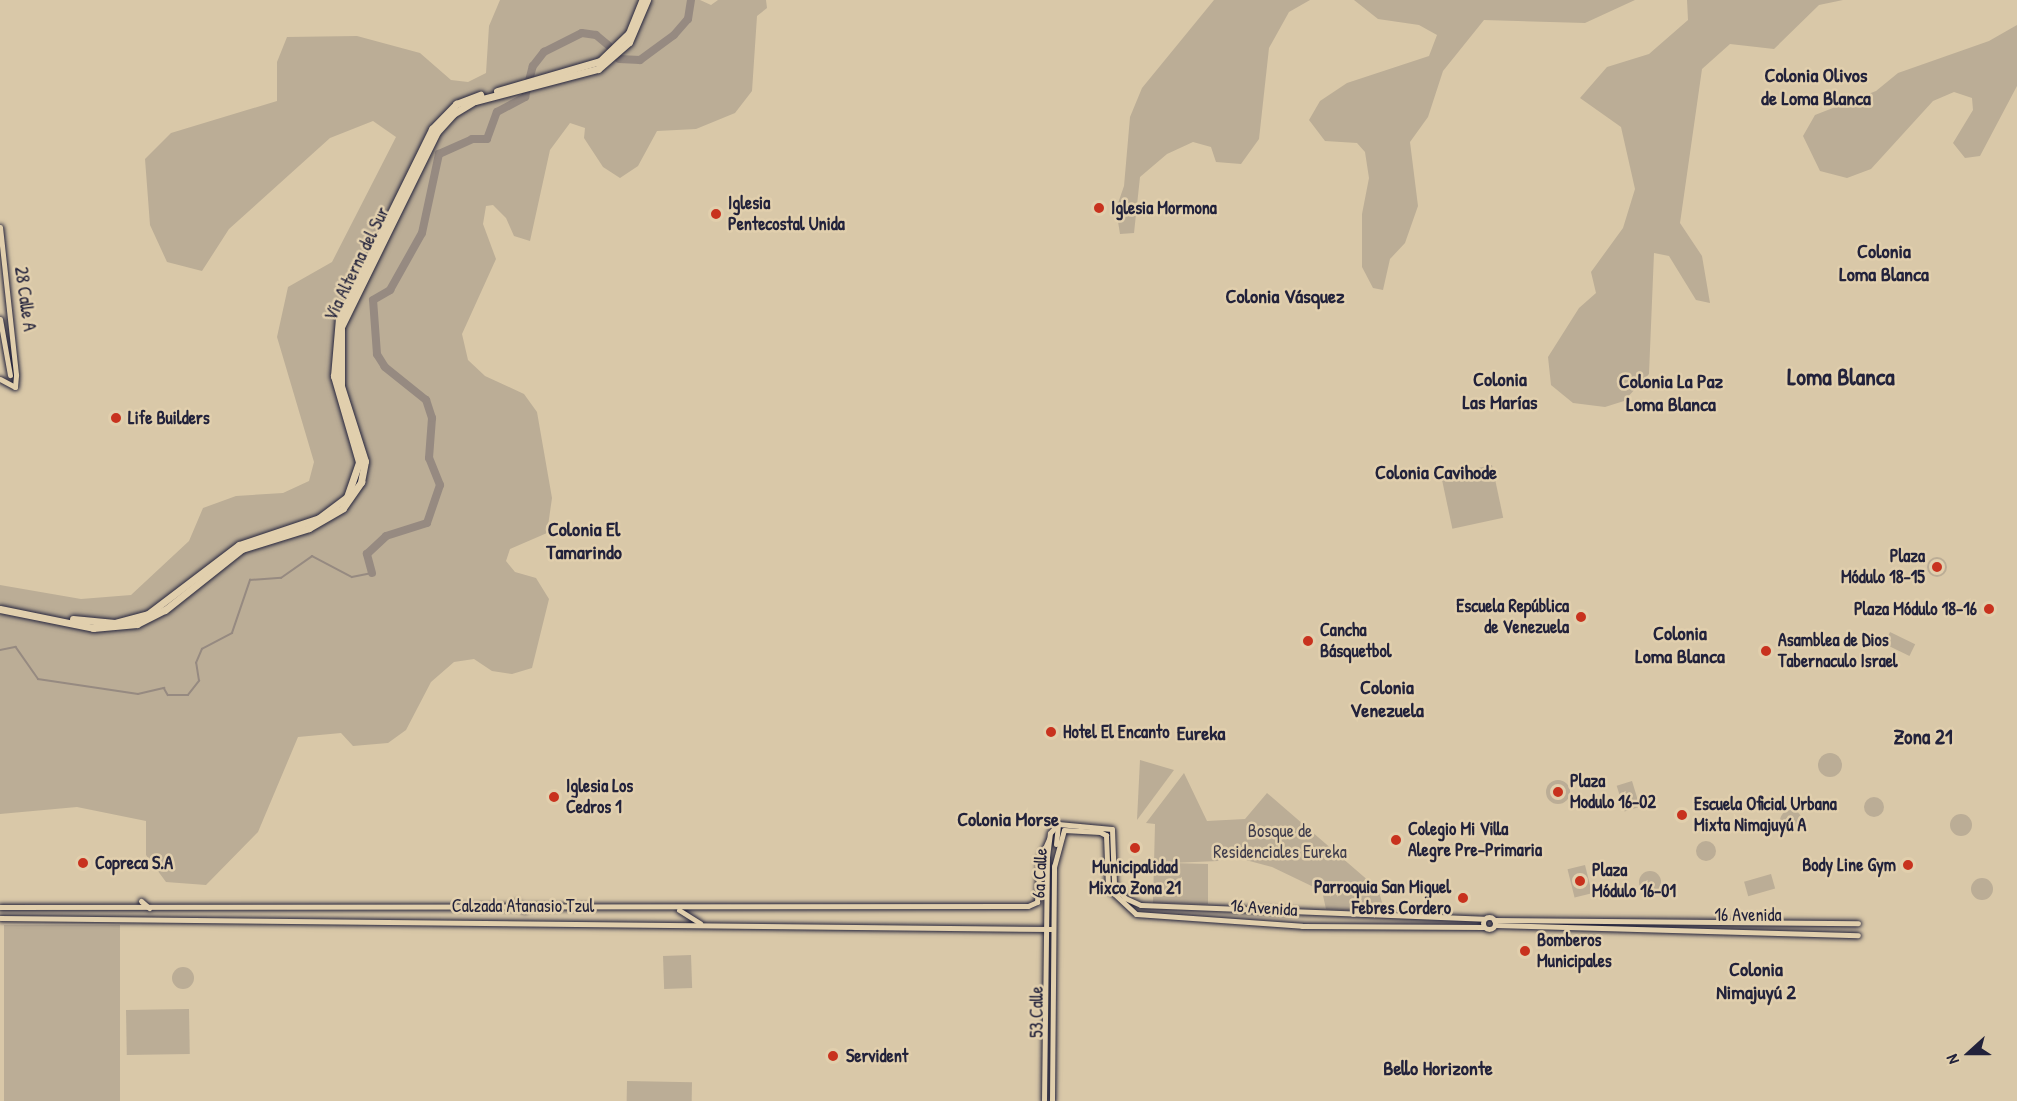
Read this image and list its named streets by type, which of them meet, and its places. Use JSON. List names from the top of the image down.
{
  "streets": {
    "highway": ["Vía Alterna del Sur"],
    "main road": [
      "28 Calle A",
      "6a Calle",
      "Calzada Atanasio Tzul",
      "16 Avenida",
      "53 Calle"
    ]
  },
  "crossings": [
    ["6a Calle", "Calzada Atanasio Tzul"],
    ["6a Calle", "16 Avenida"],
    ["6a Calle", "53 Calle"],
    ["Calzada Atanasio Tzul", "53 Calle"]
  ],
  "districts": [
    "Colonia Olivos de Loma Blanca",
    "Colonia Loma Blanca",
    "Colonia Vásquez",
    "Loma Blanca",
    "Colonia Las Marías",
    "Colonia La Paz Loma Blanca",
    "Colonia Cavihode",
    "Colonia El Tamarindo",
    "Colonia Loma Blanca",
    "Colonia Venezuela",
    "Eureka",
    "Zona 21",
    "Colonia Morse",
    "Colonia Nimajuyú 2",
    "Bello Horizonte"
  ],
  "parks": ["Bosque de Residenciales Eureka"],
  "places": [
    "Iglesia Mormona",
    "Iglesia Pentecostal Unida",
    "Life Builders",
    "Plaza Módulo 18-15",
    "Plaza Módulo 18-16",
    "Escuela República de Venezuela",
    "Cancha Básquetbol",
    "Asamblea de Dios Tabernaculo Israel",
    "Hotel El Encanto",
    "Plaza Modulo 16-02",
    "Iglesia Los Cedros 1",
    "Escuela Oficial Urbana Mixta Nimajuyú A",
    "Colegio Mi Villa Alegre Pre-Primaria",
    "Municipalidad Mixco Zona 21",
    "Copreca S.A",
    "Body Line Gym",
    "Plaza Módulo 16-01",
    "Parroquia San Miguel Febres Cordero",
    "Bomberos Municipales",
    "Servident"
  ],
  "north": "left"
}
